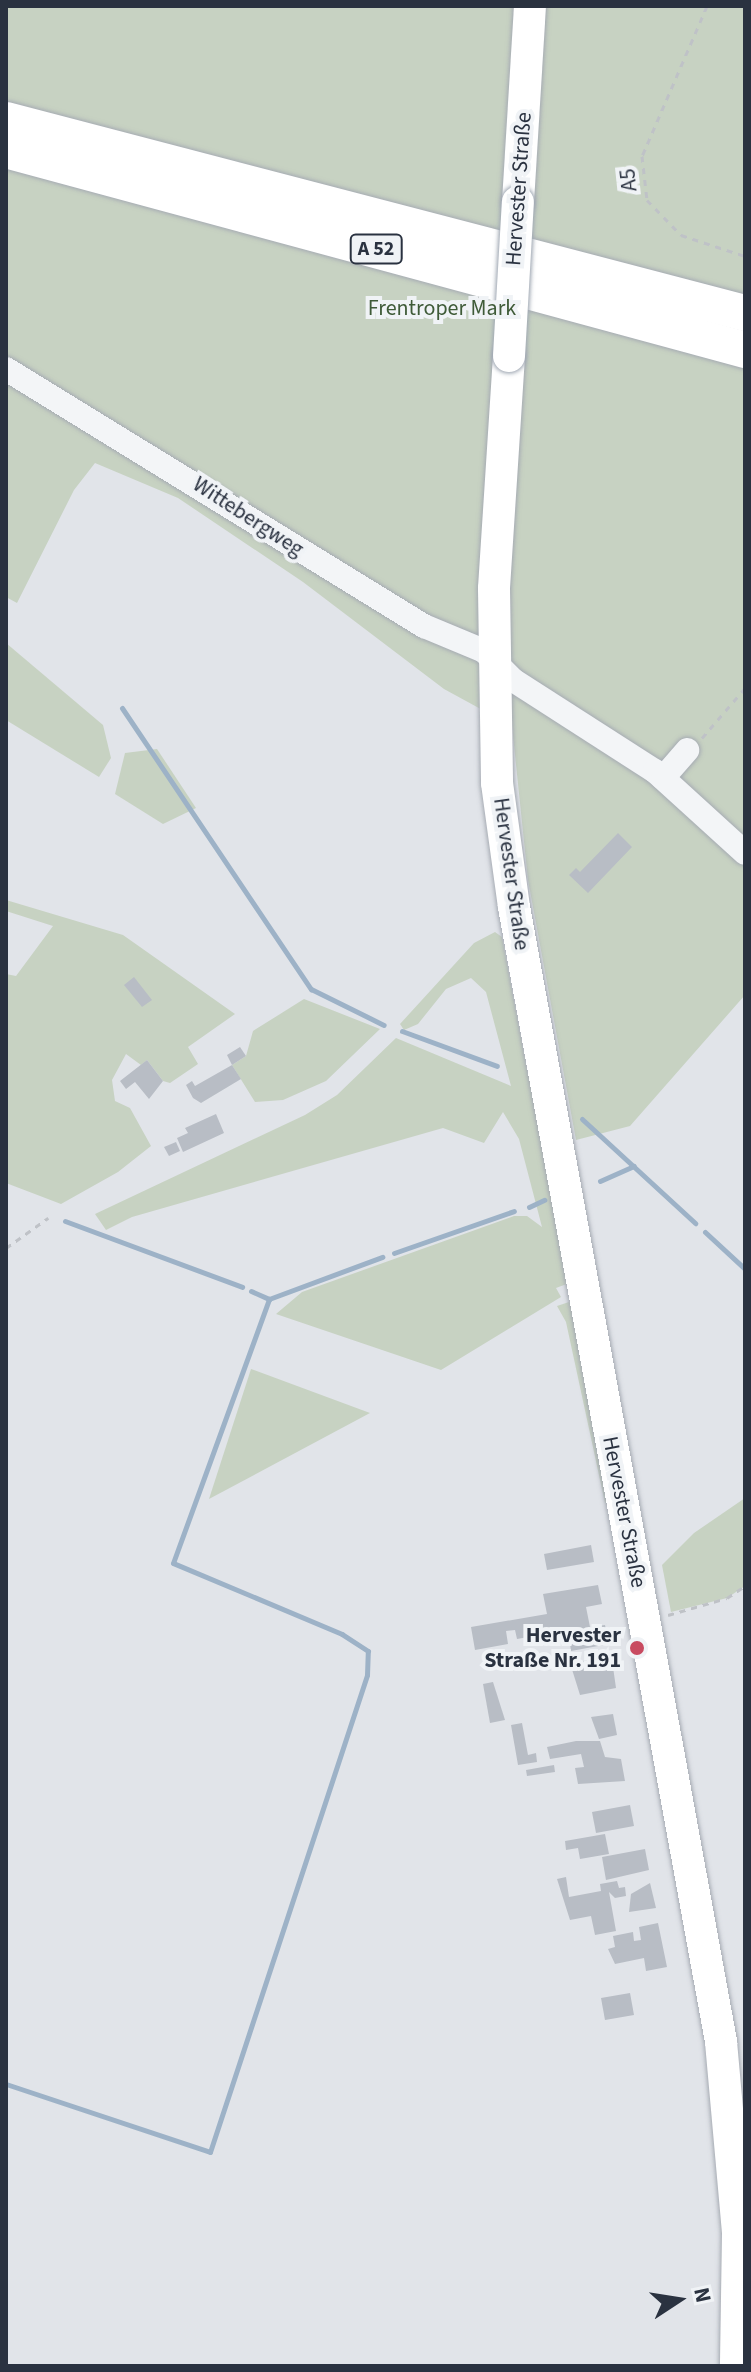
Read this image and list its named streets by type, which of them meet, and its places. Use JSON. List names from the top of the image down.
{
  "streets": {
    "highway": ["A 52"],
    "main road": ["Hervester Straße"],
    "street": ["Wittebergweg"],
    "path": ["A5"]
  },
  "crossings": [
    ["Hervester Straße", "Wittebergweg"]
  ],
  "parks": ["Frentroper Mark"],
  "places": ["Hervester Straße Nr. 191"],
  "north": "right"
}
